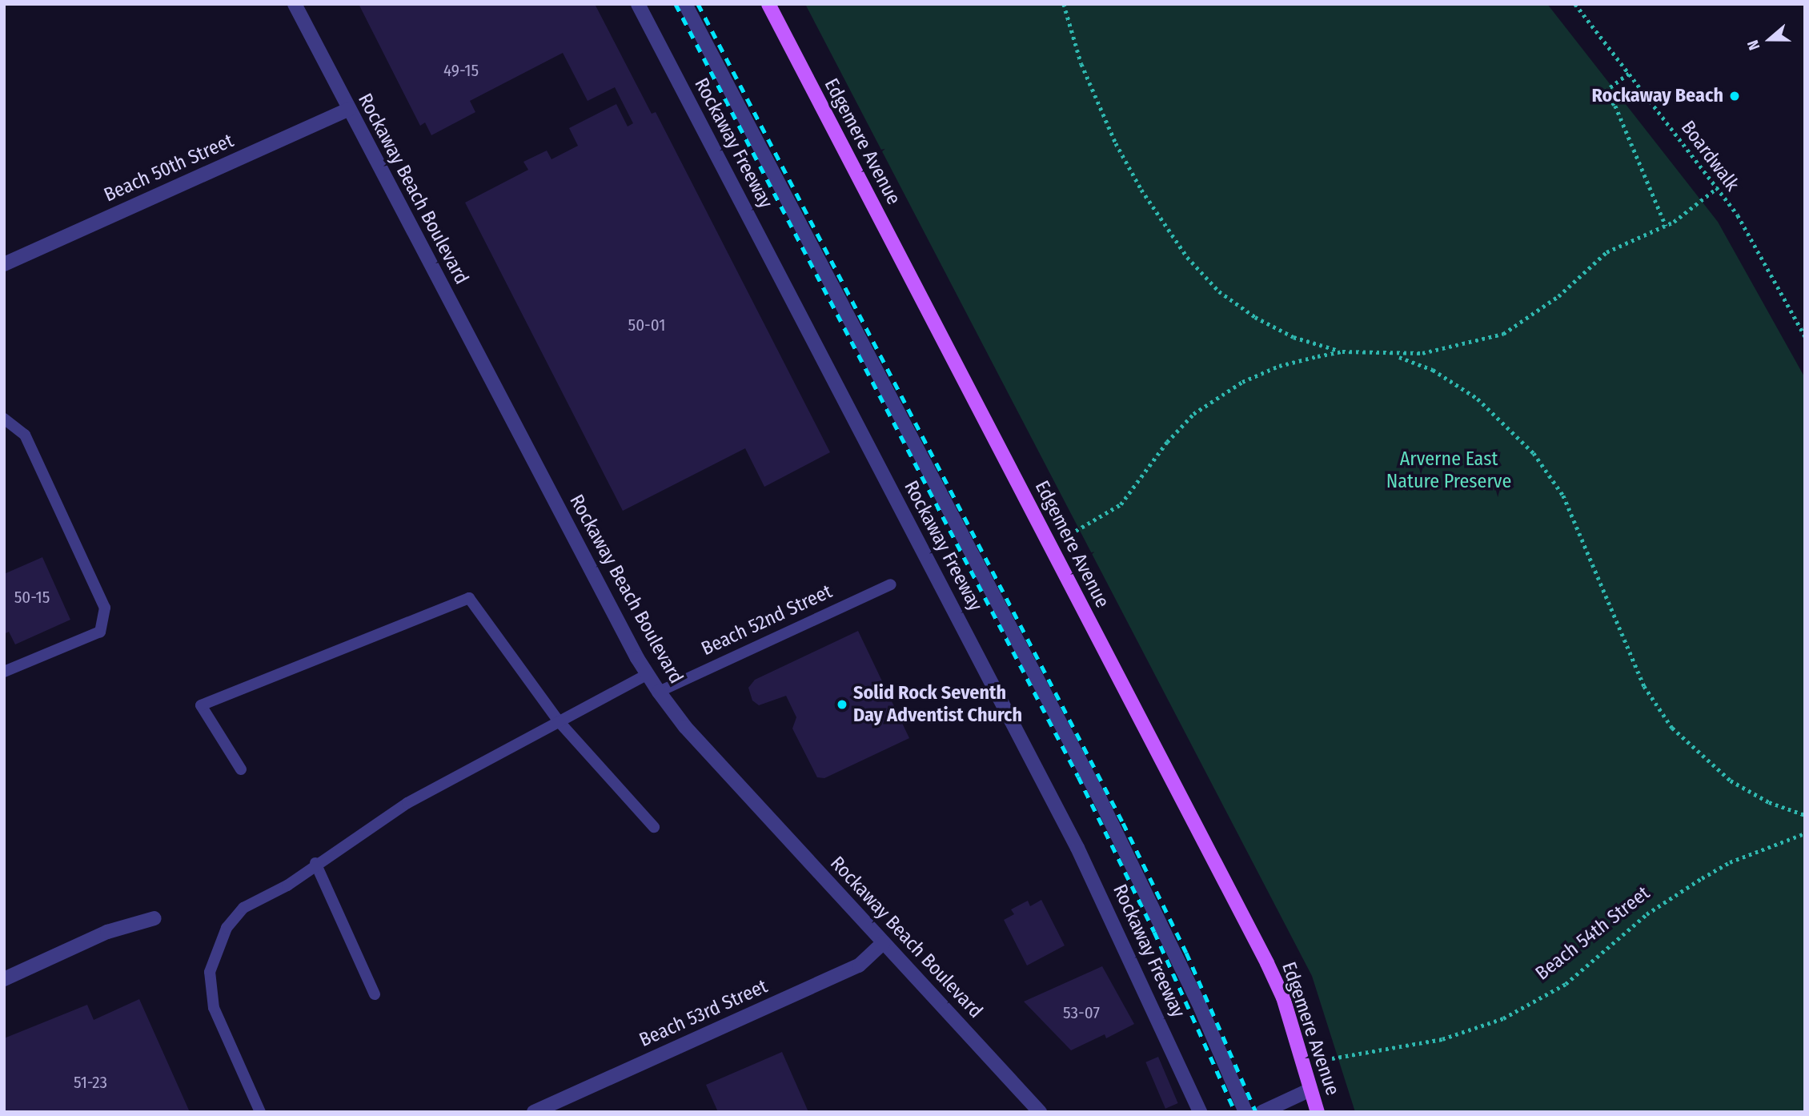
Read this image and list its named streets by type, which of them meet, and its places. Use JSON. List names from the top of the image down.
{
  "streets": {
    "main road": ["Edgemere Avenue"],
    "street": [
      "Rockaway Freeway",
      "Beach 50th Street",
      "Rockaway Beach Boulevard",
      "Beach 53rd Street"
    ],
    "lane": ["Beach 52nd Street"],
    "path": ["Boardwalk", "Beach 54th Street"]
  },
  "crossings": [
    ["Beach 50th Street", "Rockaway Beach Boulevard"],
    ["Rockaway Beach Boulevard", "Beach 52nd Street"],
    ["Rockaway Beach Boulevard", "Beach 53rd Street"]
  ],
  "parks": ["Arverne East Nature Preserve"],
  "places": ["Rockaway Beach", "Solid Rock Seventh Day Adventist Church"],
  "house_numbers": [
    "49-15",
    "50-01",
    "50-15",
    "53-07",
    "51-23"
  ],
  "north": "left"
}
